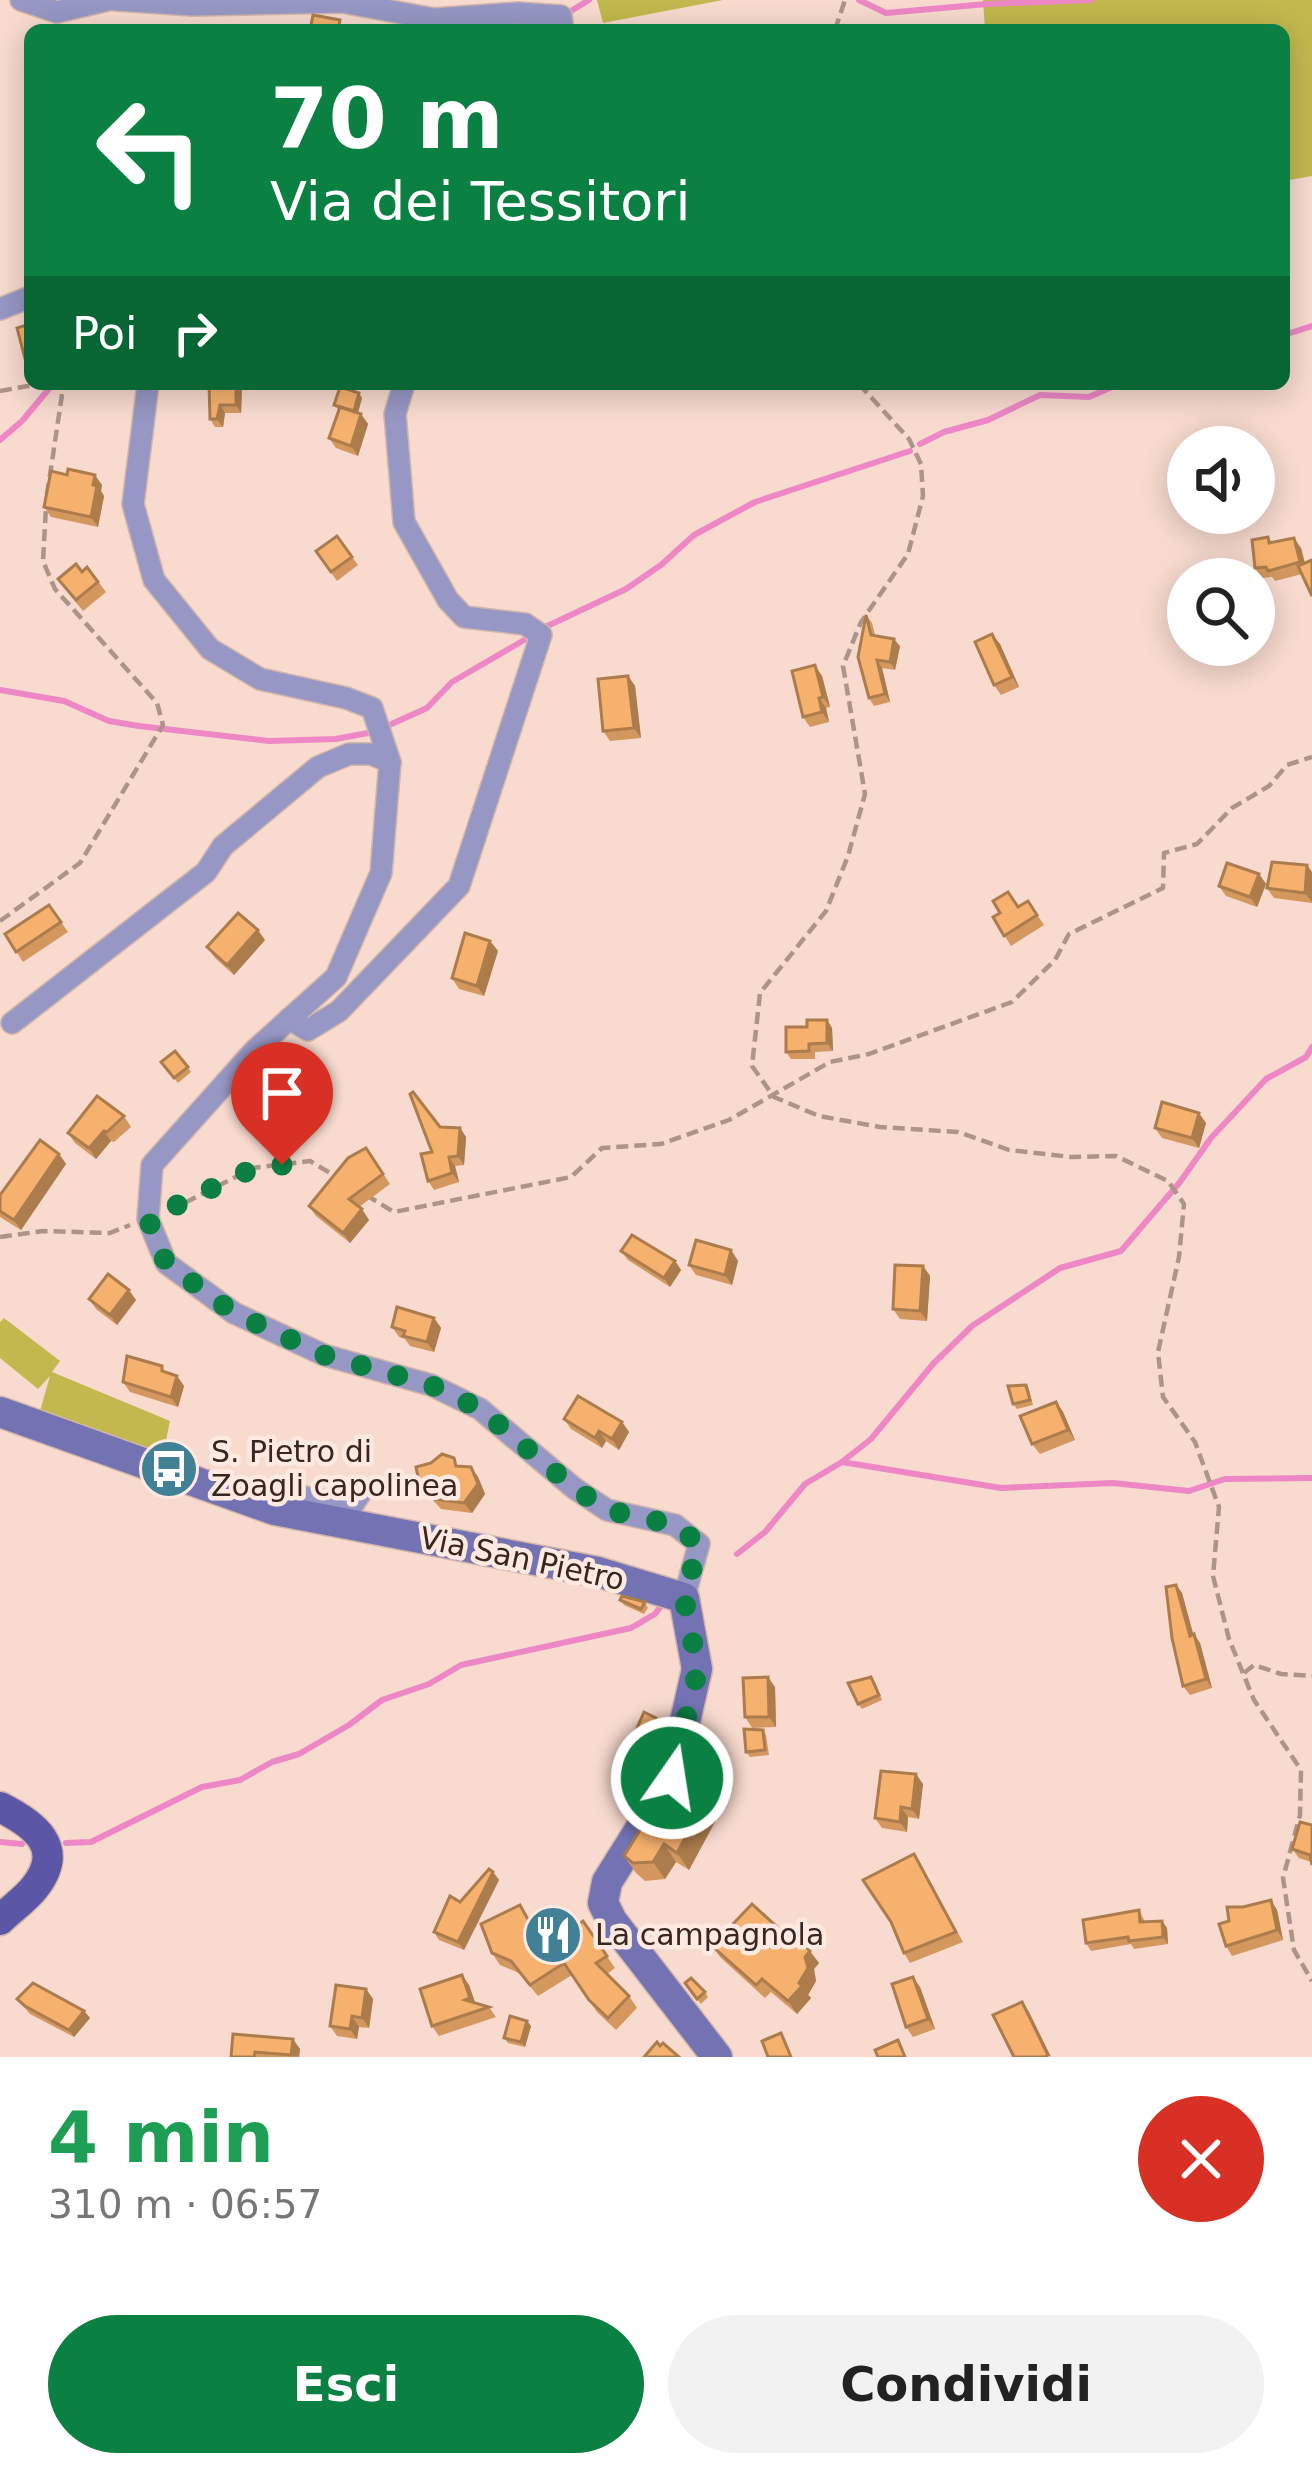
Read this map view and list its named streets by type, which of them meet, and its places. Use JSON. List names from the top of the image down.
{
  "streets": {
    "street": ["Via San Pietro"]
  },
  "places": {
    "bus stop": ["S. Pietro di Zoagli capolinea"],
    "restaurant": ["La campagnola"]
  },
  "page": {
    "turn": ["70 m", "Via dei Tessitori"],
    "then": "Poi",
    "heading": ["4 min", "310 m · 06:57"],
    "buttons": ["Esci", "Condividi"]
  }
}
